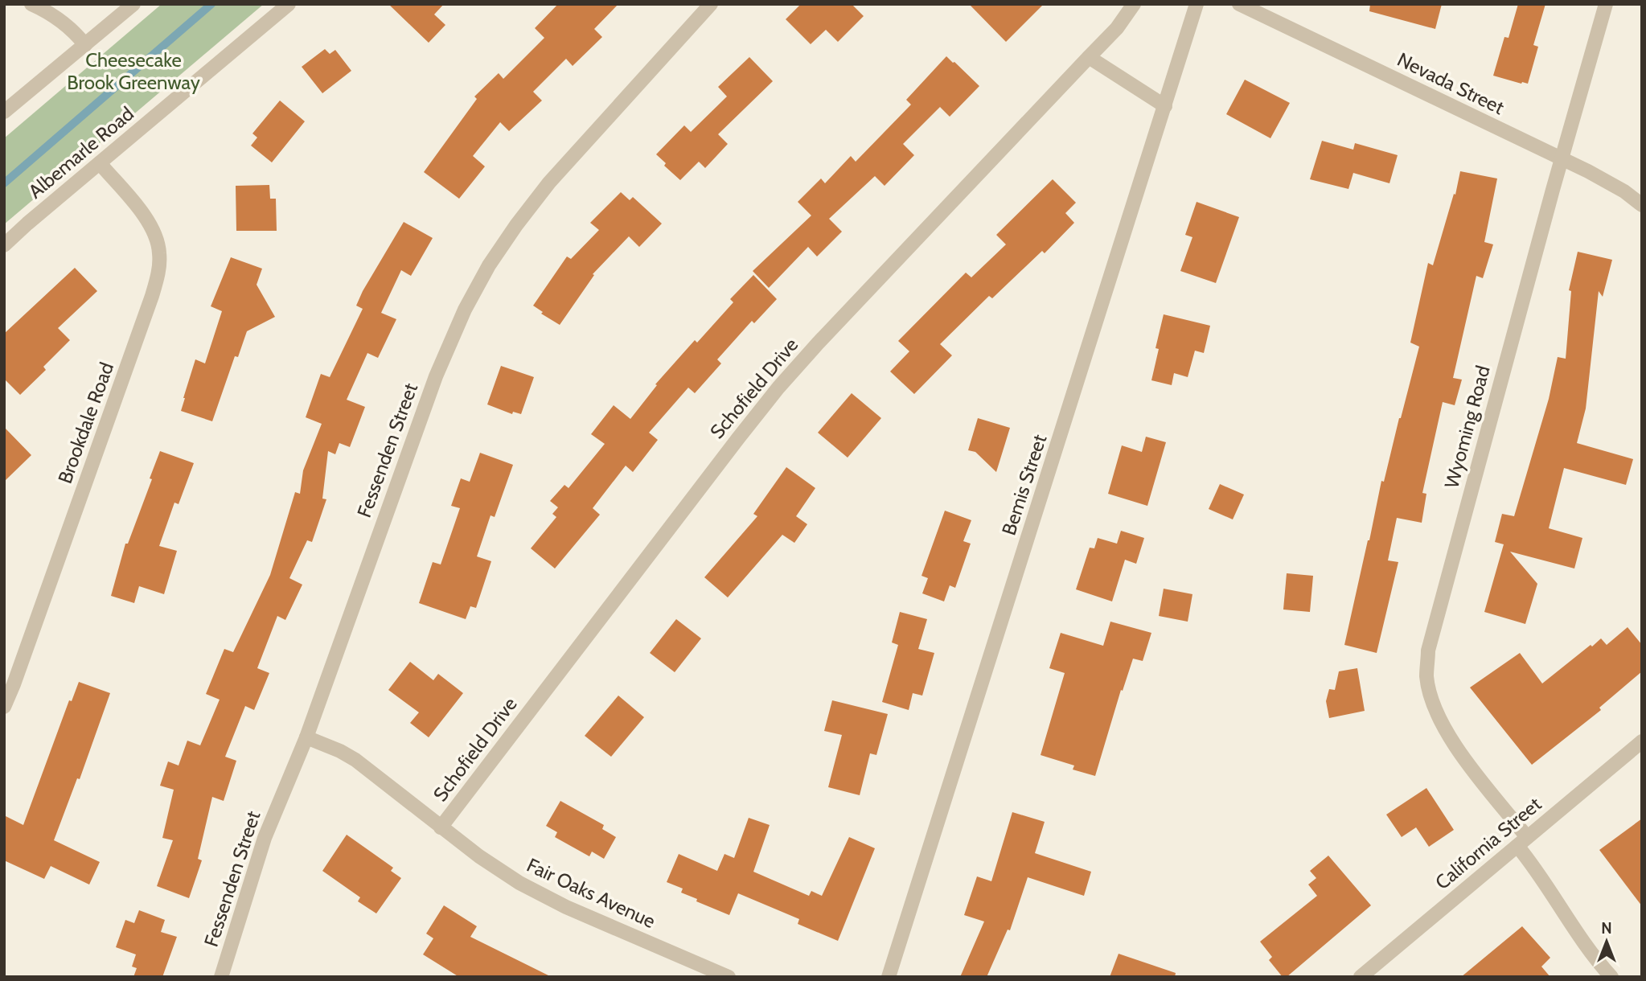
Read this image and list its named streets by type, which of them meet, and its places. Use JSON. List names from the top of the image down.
{
  "streets": {
    "street": [
      "Nevada Street",
      "Albemarle Road",
      "Schofield Drive",
      "Brookdale Road",
      "Wyoming Road",
      "Fessenden Street",
      "Bemis Street",
      "California Street",
      "Fair Oaks Avenue"
    ]
  },
  "crossings": [
    ["Nevada Street", "Wyoming Road"],
    ["Albemarle Road", "Brookdale Road"],
    ["Schofield Drive", "Fair Oaks Avenue"],
    ["Wyoming Road", "California Street"],
    ["Fessenden Street", "Fair Oaks Avenue"]
  ],
  "parks": ["Cheesecake Brook Greenway"],
  "north": "top"
}
